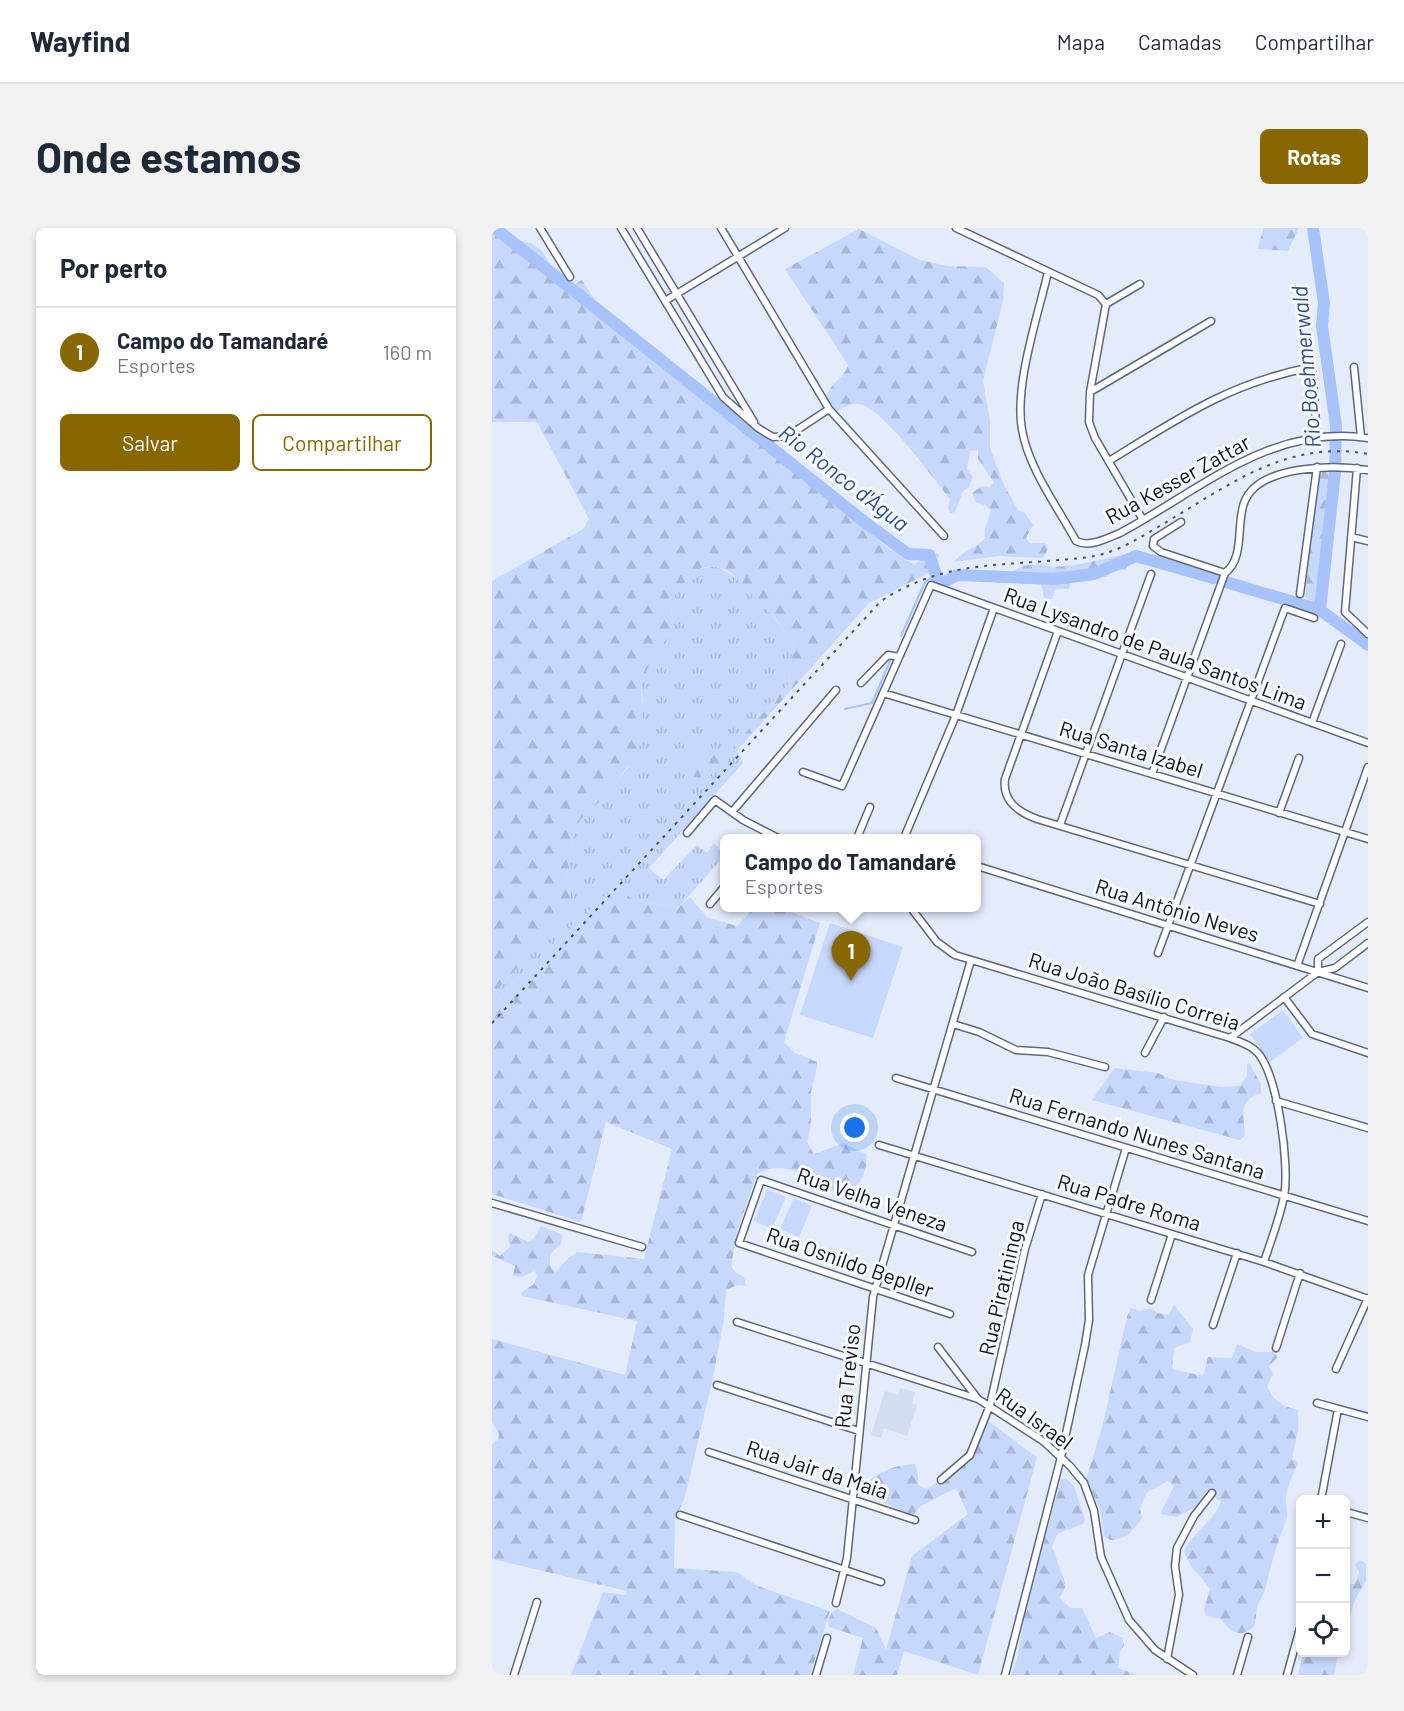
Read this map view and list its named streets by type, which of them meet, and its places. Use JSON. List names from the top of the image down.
{
  "streets": {
    "street": [
      "Rua Kesser Zattar",
      "Rua Lysandro de Paula Santos Lima",
      "Rua Santa Izabel",
      "Rua Antônio Neves",
      "Rua João Basílio Correia",
      "Rua Fernando Nunes Santana",
      "Rua Velha Veneza",
      "Rua Padre Roma",
      "Rua Osnildo Bepller",
      "Rua Piratininga",
      "Rua Treviso",
      "Rua Israel",
      "Rua Jair da Maia"
    ]
  },
  "crossings": [
    ["Rua João Basílio Correia", "Rua Fernando Nunes Santana"],
    ["Rua João Basílio Correia", "Rua Padre Roma"],
    ["Rua João Basílio Correia", "Rua Treviso"],
    ["Rua Fernando Nunes Santana", "Rua Treviso"],
    ["Rua Velha Veneza", "Rua Osnildo Bepller"],
    ["Rua Velha Veneza", "Rua Treviso"],
    ["Rua Padre Roma", "Rua Piratininga"],
    ["Rua Padre Roma", "Rua Treviso"],
    ["Rua Osnildo Bepller", "Rua Treviso"],
    ["Rua Piratininga", "Rua Israel"],
    ["Rua Treviso", "Rua Israel"],
    ["Rua Treviso", "Rua Jair da Maia"]
  ],
  "water": ["Rio Boehmerwald", "Rio Ronco d'Água"],
  "page": {
    "header": "Wayfind",
    "nav": ["Mapa", "Camadas", "Compartilhar"],
    "buttons": [
      "Rotas",
      ["Salvar", "Compartilhar"]
    ],
    "title": "Onde estamos",
    "heading": "Por perto",
    "list": [
      {
        "mark": "1",
        "name": "Campo do Tamandaré",
        "note": "Esportes",
        "value": "160 m"
      }
    ],
    "popup": ["Campo do Tamandaré", "Esportes"],
    "pins": "1",
    "map_buttons": ["+", "−"]
  }
}
